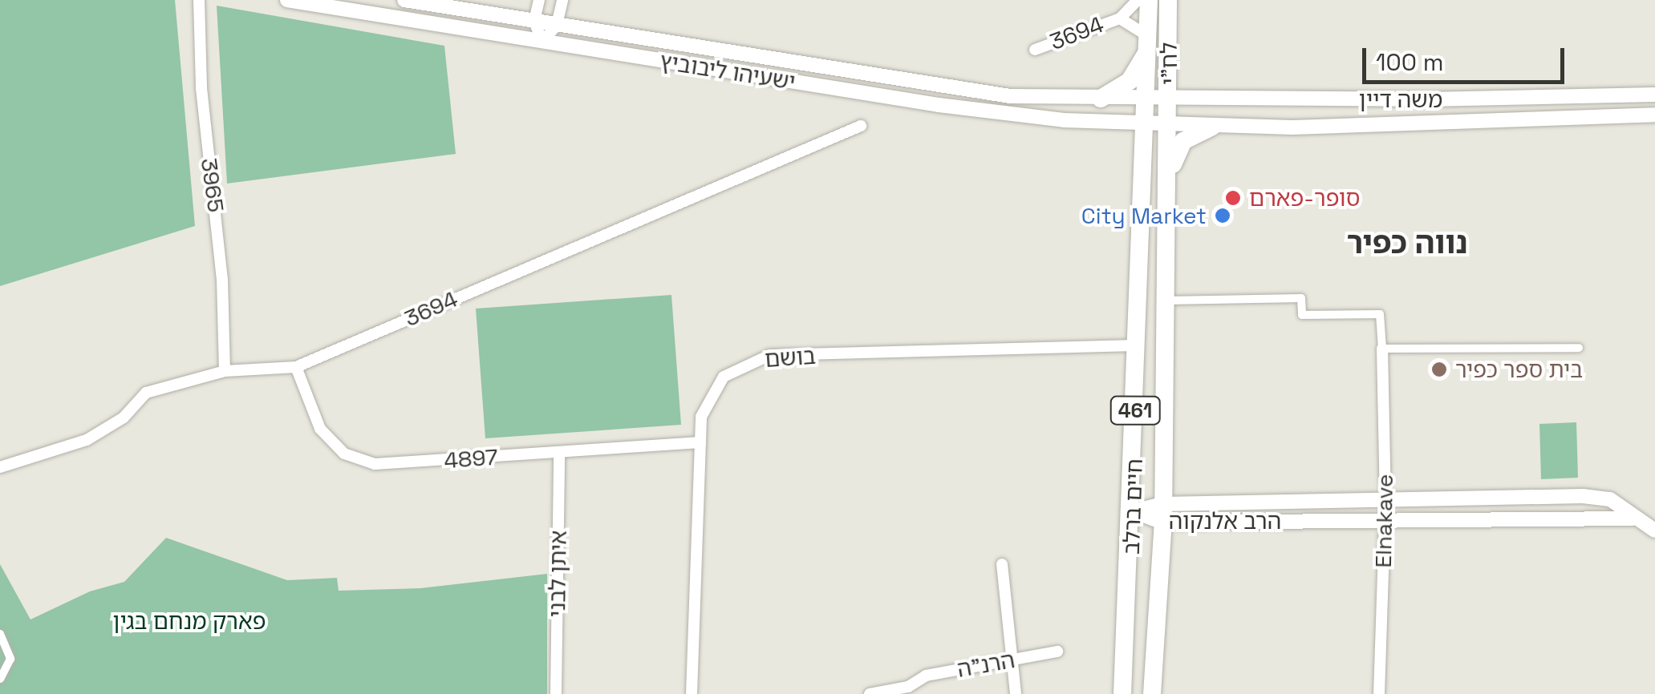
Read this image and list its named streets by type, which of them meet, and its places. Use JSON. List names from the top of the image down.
{
  "streets": {
    "main road": ["לח\"י", "461", "חיים ברלב"],
    "street": [
      "3694",
      "ישעיהו ליבוביץ",
      "משה דיין",
      "3965",
      "בושם",
      "4897",
      "הרב אלנקוה",
      "Elnakave",
      "איתן לבני",
      "הרנ\"ה"
    ]
  },
  "crossings": [
    ["3694", "לח\"י"],
    ["3694", "3965"],
    ["3694", "4897"],
    ["לח\"י", "ישעיהו ליבוביץ"],
    ["לח\"י", "משה דיין"],
    ["לח\"י", "חיים ברלב"],
    ["ישעיהו ליבוביץ", "משה דיין"],
    ["ישעיהו ליבוביץ", "חיים ברלב"],
    ["משה דיין", "חיים ברלב"],
    ["בושם", "4897"],
    ["בושם", "חיים ברלב"],
    ["4897", "איתן לבני"],
    ["חיים ברלב", "הרב אלנקוה"],
    ["הרב אלנקוה", "Elnakave"]
  ],
  "districts": ["נווה כפיר"],
  "parks": ["פארק מנחם בגין"],
  "places": ["סופר-פארם", "City Market", "בית ספר כפיר"],
  "scale_bar": "100 m"
}
